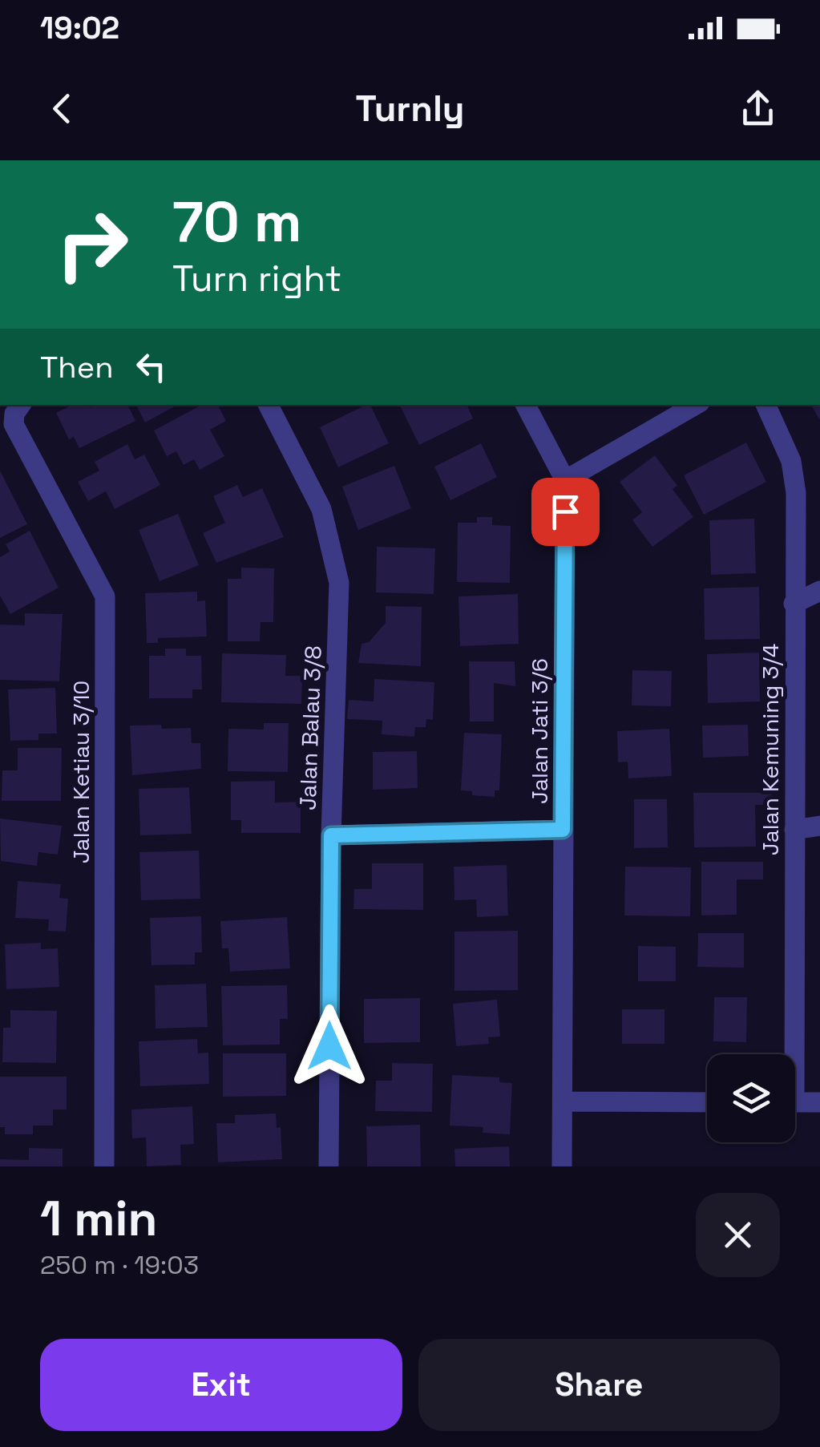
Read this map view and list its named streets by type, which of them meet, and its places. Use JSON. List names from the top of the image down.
{
  "streets": {
    "street": [
      "Jalan Balau 3/8",
      "Jalan Jati 3/6",
      "Jalan Kemuning 3/4",
      "Jalan Ketiau 3/10"
    ]
  },
  "page": {
    "status": "19:02",
    "header": "Turnly",
    "turn": ["70 m", "Turn right"],
    "then": "Then",
    "heading": ["1 min", "250 m · 19:03"],
    "buttons": ["Exit", "Share"]
  }
}
